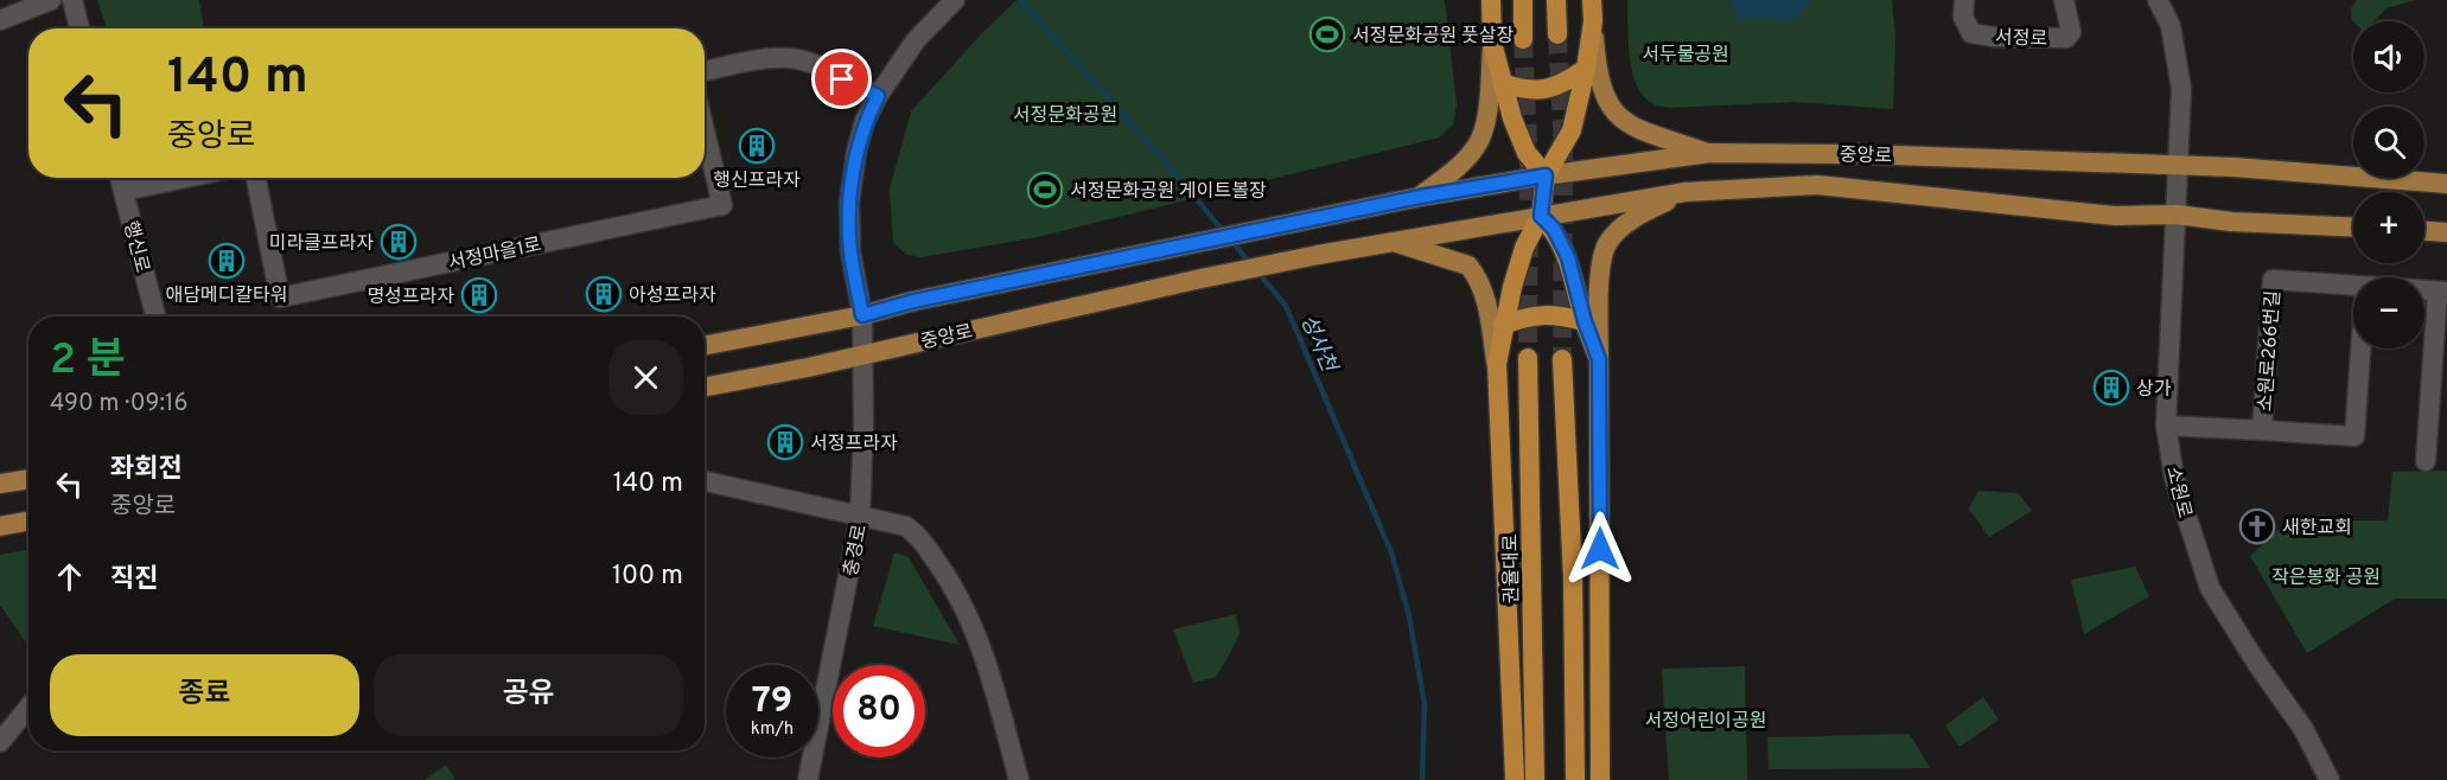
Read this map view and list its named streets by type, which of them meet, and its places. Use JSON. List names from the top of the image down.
{
  "streets": {
    "highway": ["권율대로"],
    "main road": ["중앙로"],
    "street": [
      "서정로",
      "행신로",
      "서정마을1로",
      "소원로266번길",
      "소원로",
      "충경로"
    ]
  },
  "crossings": [
    ["중앙로", "소원로"],
    ["중앙로", "충경로"],
    ["소원로266번길", "소원로"]
  ],
  "water": ["성사천"],
  "parks": [
    "서두물공원",
    "서정문화공원",
    "작은봉화 공원",
    "서정어린이공원"
  ],
  "places": {
    "sports": ["서정문화공원 풋살장", "서정문화공원 게이트볼장"],
    "building": [
      "행신프라자",
      "미라클프라자",
      "애담메디칼타워",
      "아성프라자",
      "명성프라자",
      "상가",
      "서정프라자"
    ],
    "church": ["새한교회"]
  },
  "page": {
    "map_buttons": ["+", "−"],
    "turn": ["140 m", "중앙로"],
    "heading": ["2 분", "490 m · 09:16"],
    "list": [
      {
        "name": "좌회전",
        "note": "중앙로",
        "value": "140 m"
      },
      {
        "name": "직진",
        "value": "100 m"
      }
    ],
    "buttons": ["종료", "공유"],
    "speed": "79 km/h",
    "limit": "80"
  }
}
